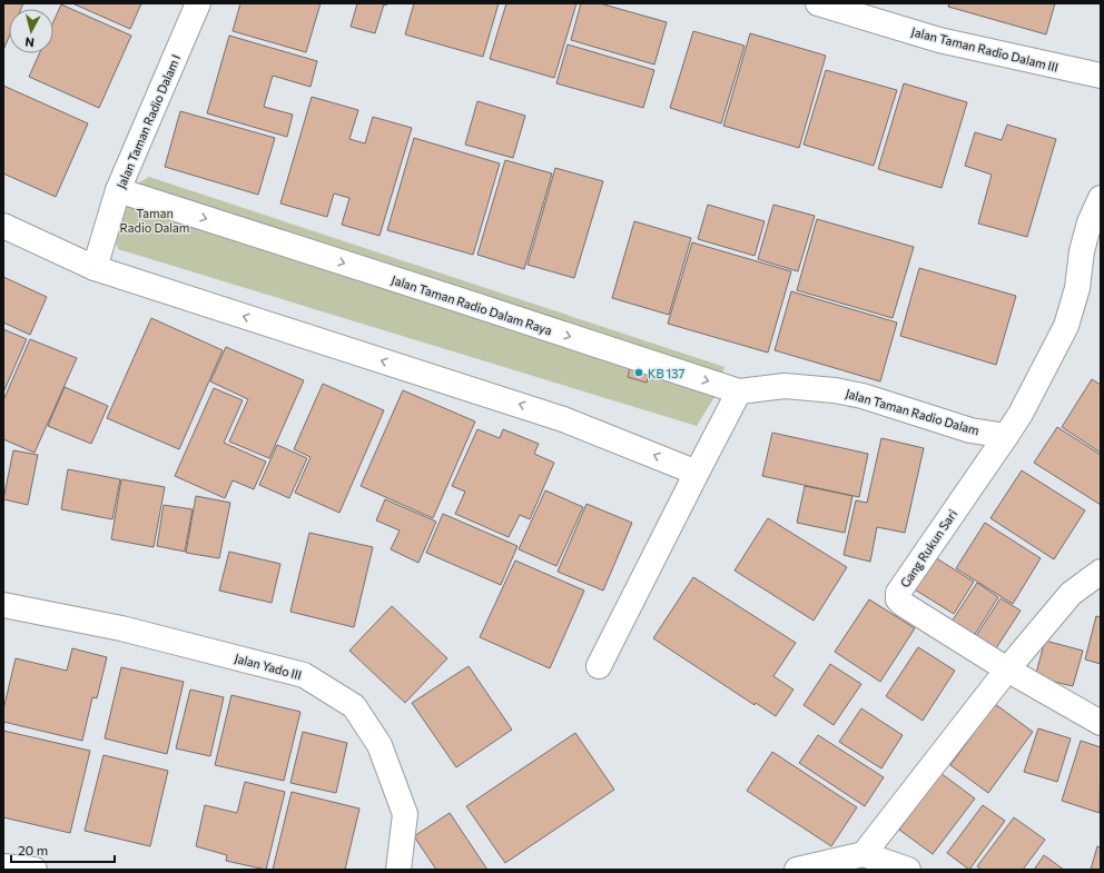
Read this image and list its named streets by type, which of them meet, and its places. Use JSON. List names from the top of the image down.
{
  "streets": {
    "street": [
      "Jalan Taman Radio Dalam III",
      "Jalan Taman Radio Dalam I",
      "Jalan Taman Radio Dalam Raya",
      "Jalan Taman Radio Dalam",
      "Gang Rukun Sari",
      "Jalan Yado III"
    ]
  },
  "crossings": [
    ["Jalan Taman Radio Dalam I", "Jalan Taman Radio Dalam Raya"],
    ["Jalan Taman Radio Dalam Raya", "Jalan Taman Radio Dalam"],
    ["Jalan Taman Radio Dalam", "Gang Rukun Sari"]
  ],
  "parks": ["Taman Radio Dalam"],
  "places": ["KB 137"],
  "scale_bar": "20 m",
  "north": "bottom"
}
